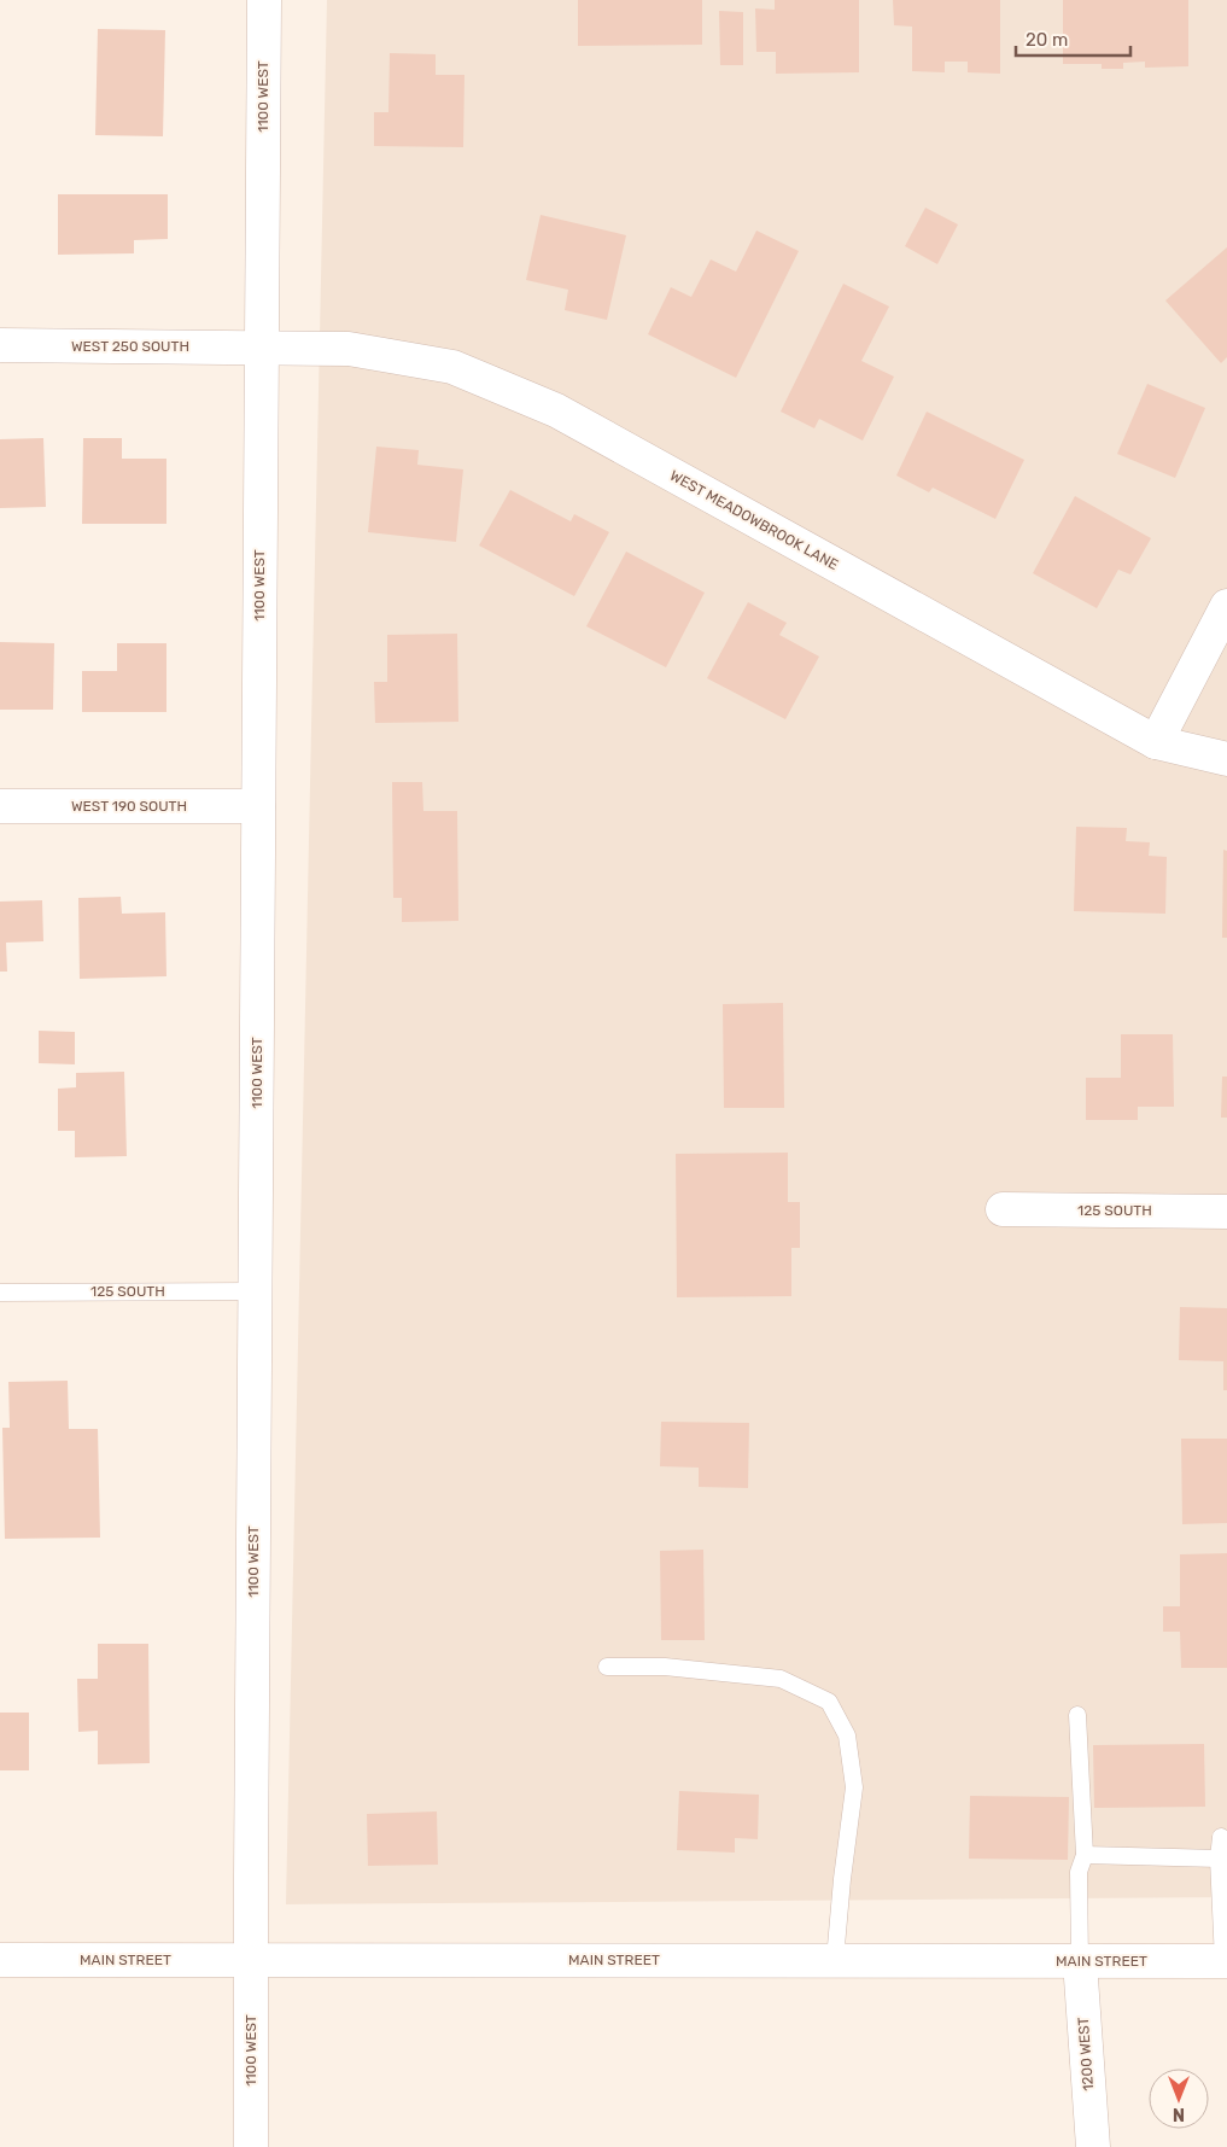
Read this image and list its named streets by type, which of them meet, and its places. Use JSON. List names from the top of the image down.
{
  "streets": {
    "street": [
      "1100 WEST",
      "WEST 250 SOUTH",
      "WEST MEADOWBROOK LANE",
      "WEST 190 SOUTH",
      "125 SOUTH",
      "MAIN STREET",
      "1200 WEST"
    ]
  },
  "crossings": [
    ["1100 WEST", "WEST 250 SOUTH"],
    ["1100 WEST", "WEST MEADOWBROOK LANE"],
    ["1100 WEST", "WEST 190 SOUTH"],
    ["1100 WEST", "125 SOUTH"],
    ["1100 WEST", "MAIN STREET"],
    ["WEST 250 SOUTH", "WEST MEADOWBROOK LANE"],
    ["MAIN STREET", "1200 WEST"]
  ],
  "scale_bar": "20 m",
  "north": "bottom"
}
